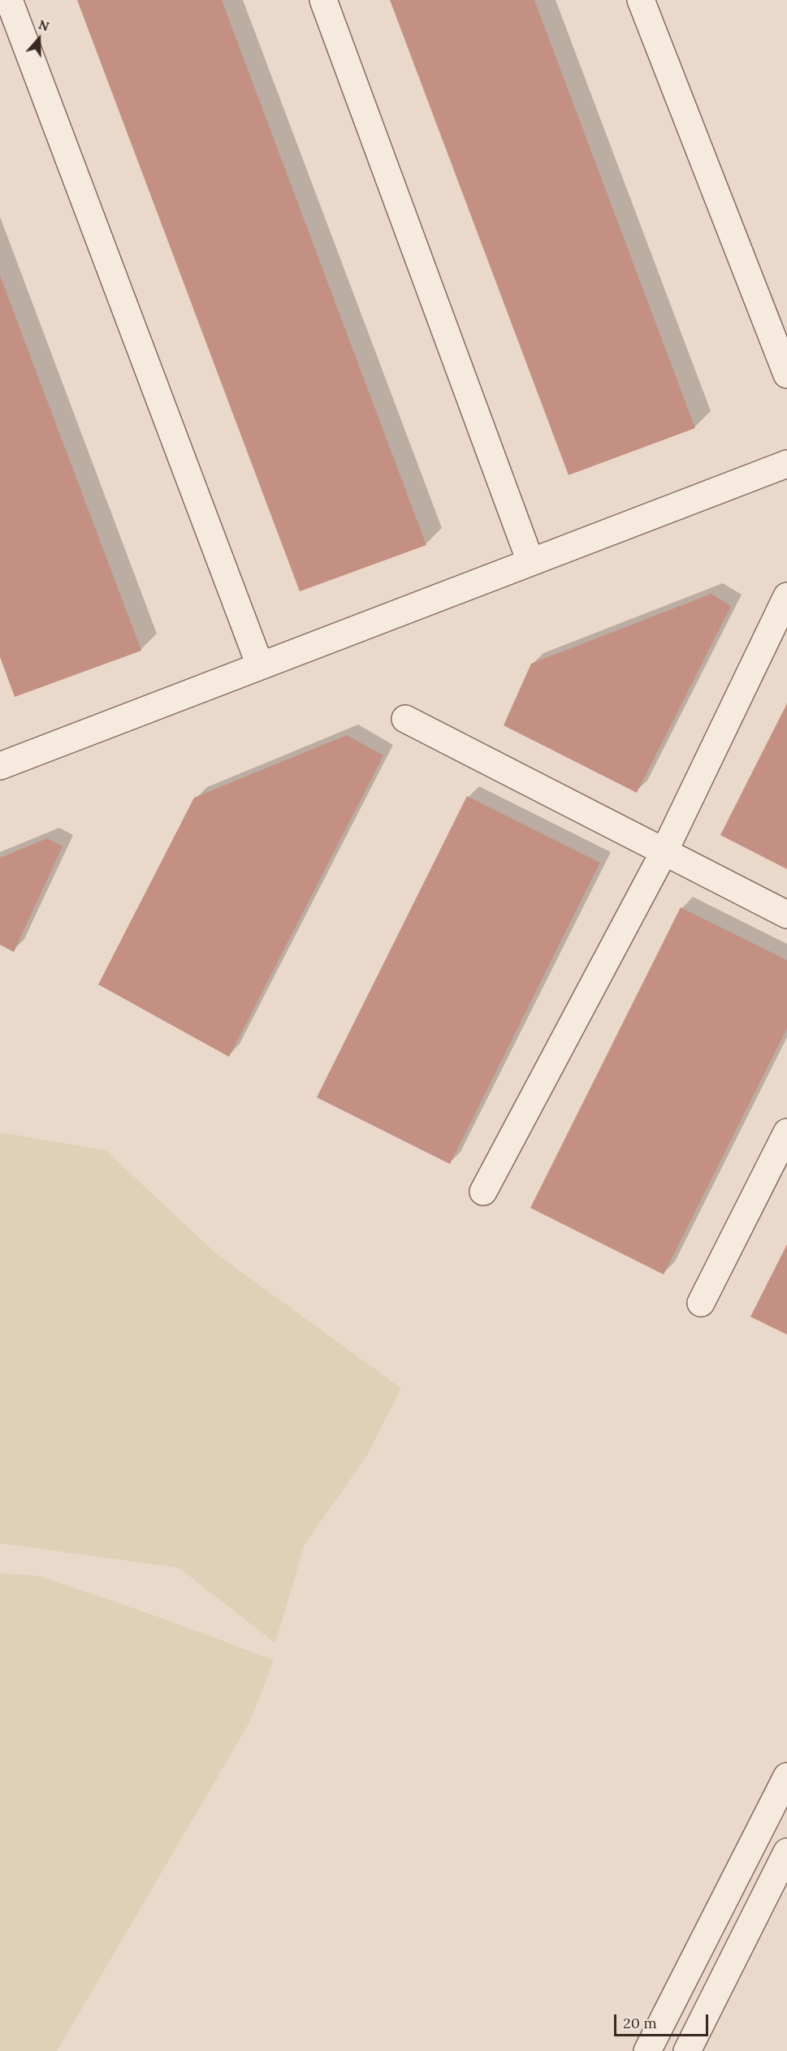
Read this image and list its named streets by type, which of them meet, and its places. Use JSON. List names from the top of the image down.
{
  "scale_bar": "20 m",
  "north": "top"
}
